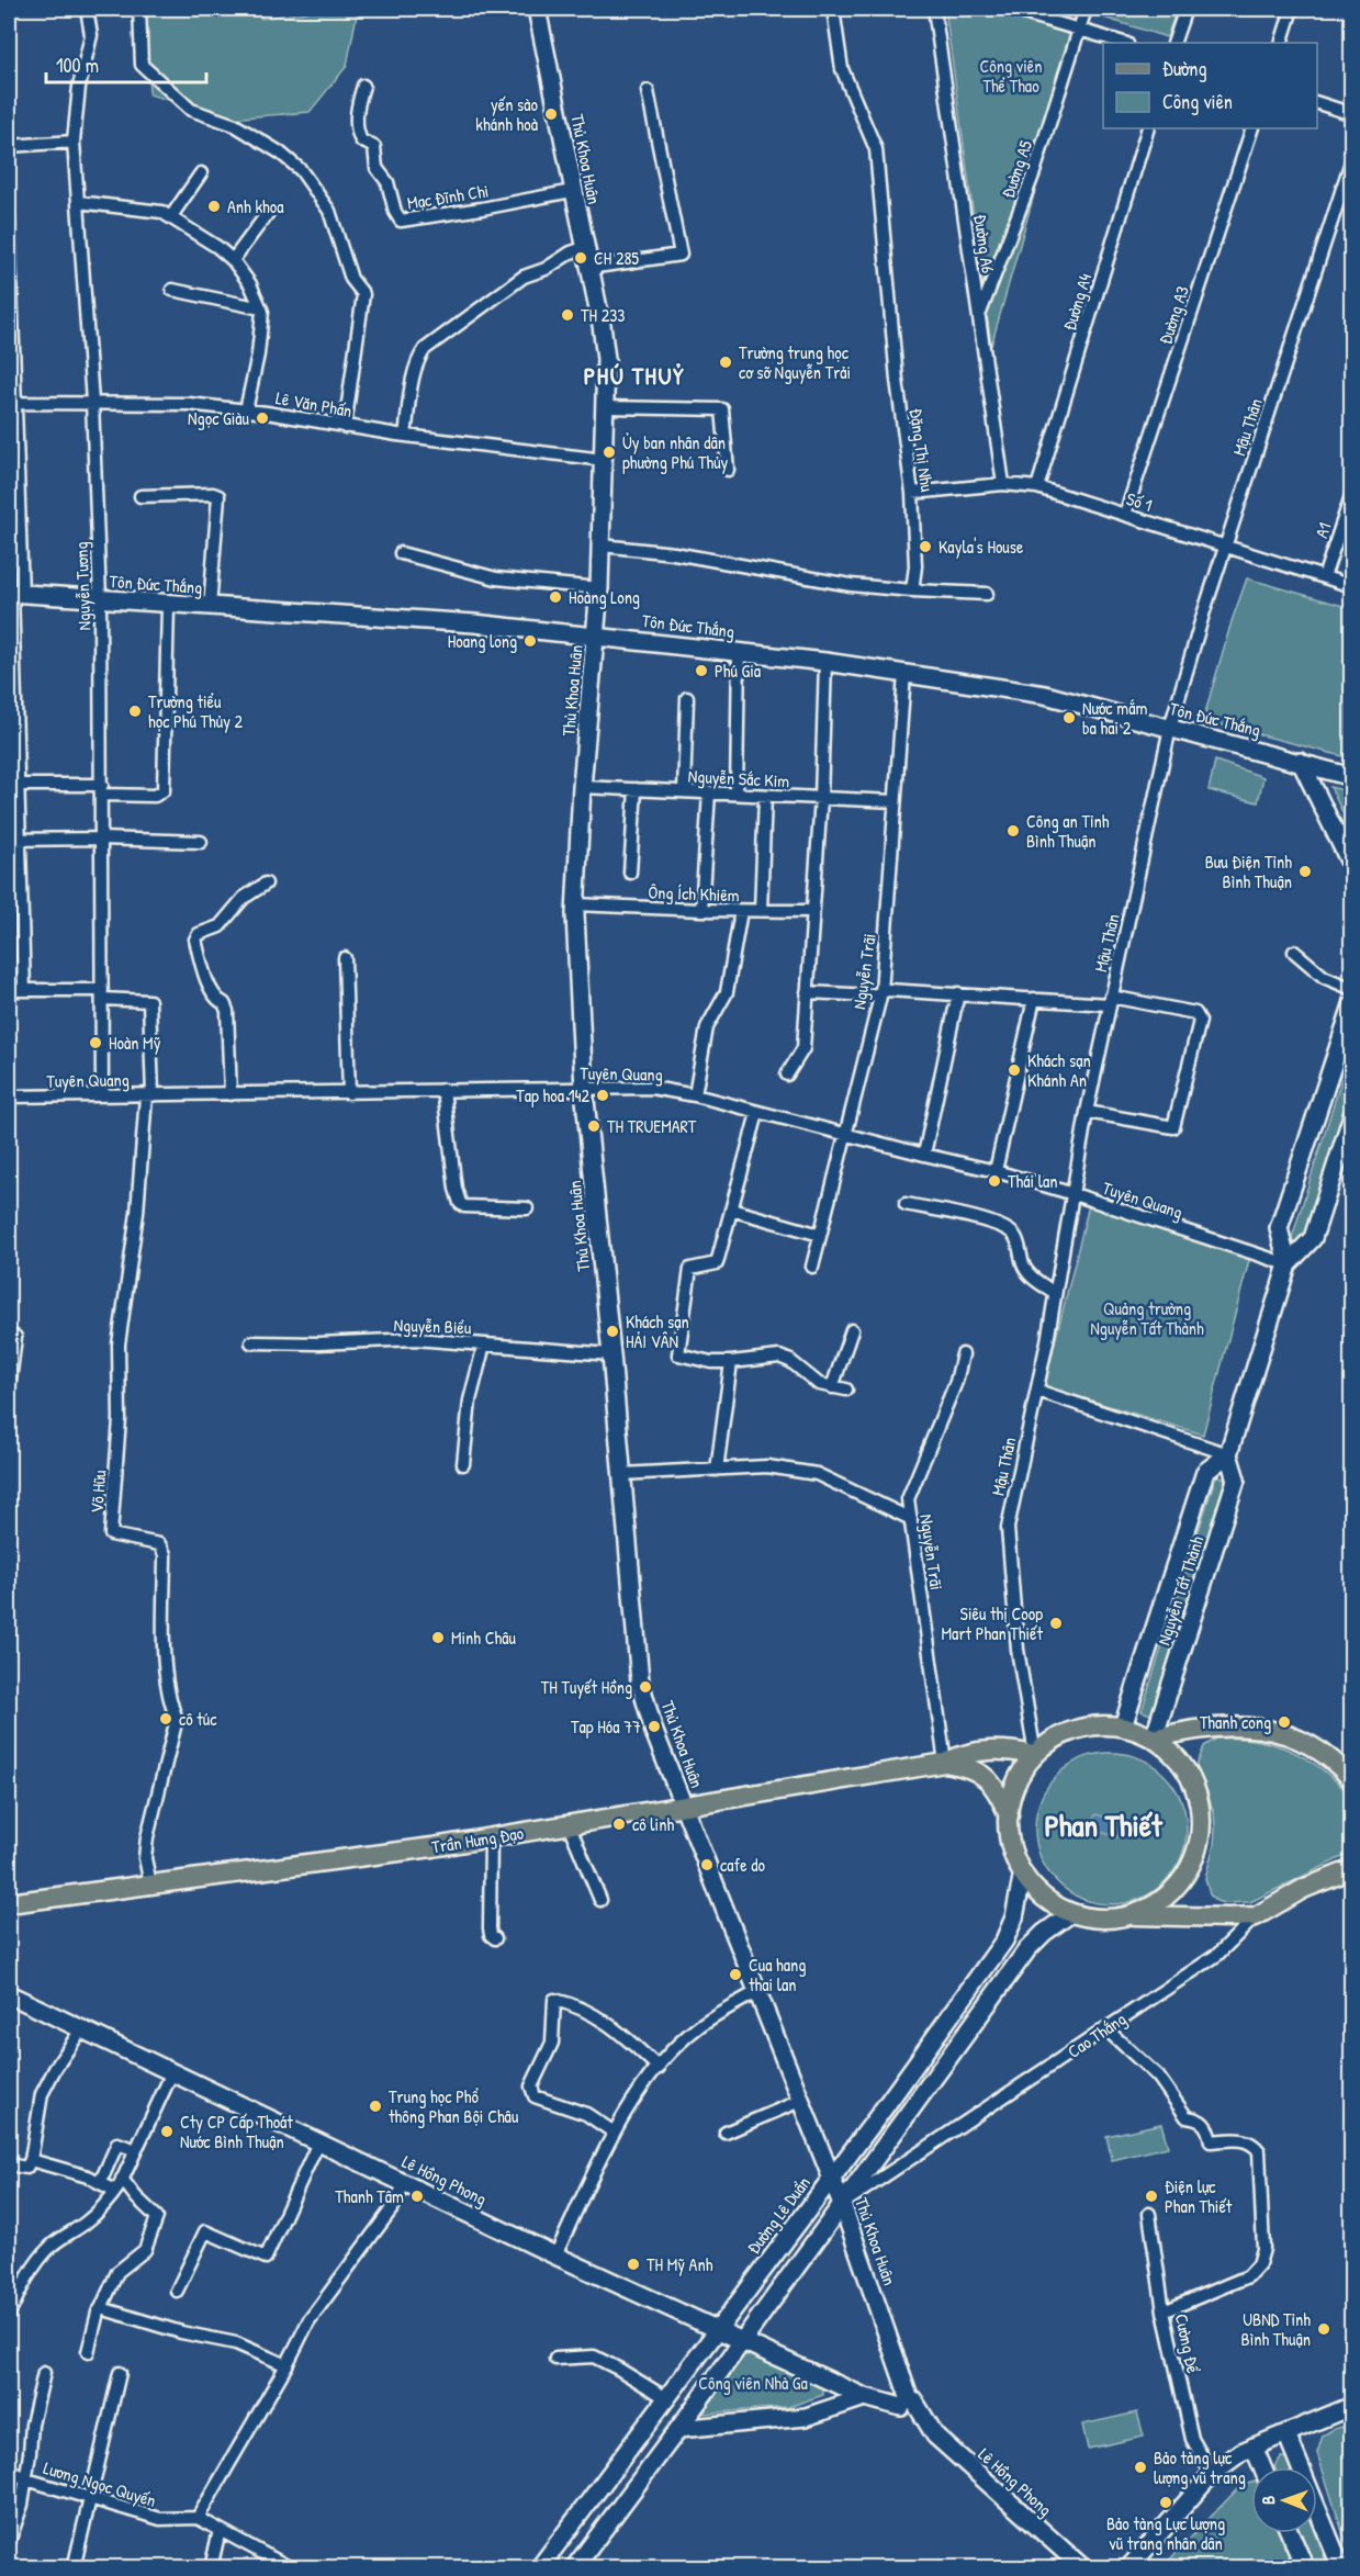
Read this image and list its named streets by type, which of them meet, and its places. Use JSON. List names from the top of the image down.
{
  "streets": {
    "main road": [
      "Thủ Khoa Huân",
      "Tôn Đức Thắng",
      "Nguyễn Tất Thành",
      "Trần Hưng Đạo",
      "Cao Thắng",
      "Lê Hồng Phong",
      "Đường Lê Duẩn"
    ],
    "street": [
      "Đường A5",
      "Mạc Đĩnh Chi",
      "Đường A6",
      "Đường A4",
      "Đường A3",
      "Lê Văn Phấn",
      "Mậu Thân",
      "Đặng Thị Nhu",
      "Số 1",
      "A1",
      "Nguyễn Tương",
      "Nguyễn Sắc Kim",
      "Ông Ích Khiêm",
      "Nguyễn Trãi",
      "Tuyên Quang",
      "Nguyễn Biểu",
      "Võ Hữu",
      "Cường Để",
      "Lương Ngọc Quyến"
    ]
  },
  "crossings": [
    ["Thủ Khoa Huân", "Mạc Đĩnh Chi"],
    ["Thủ Khoa Huân", "Lê Văn Phấn"],
    ["Thủ Khoa Huân", "Tôn Đức Thắng"],
    ["Thủ Khoa Huân", "Nguyễn Sắc Kim"],
    ["Thủ Khoa Huân", "Ông Ích Khiêm"],
    ["Thủ Khoa Huân", "Tuyên Quang"],
    ["Thủ Khoa Huân", "Nguyễn Biểu"],
    ["Thủ Khoa Huân", "Trần Hưng Đạo"],
    ["Thủ Khoa Huân", "Cao Thắng"],
    ["Thủ Khoa Huân", "Lê Hồng Phong"],
    ["Thủ Khoa Huân", "Đường Lê Duẩn"],
    ["Đường A5", "Đường A6"],
    ["Đường A6", "Số 1"],
    ["Đường A4", "Số 1"],
    ["Đường A3", "Số 1"],
    ["Lê Văn Phấn", "Nguyễn Tương"],
    ["Mậu Thân", "Số 1"],
    ["Mậu Thân", "Tôn Đức Thắng"],
    ["Mậu Thân", "Tuyên Quang"],
    ["Mậu Thân", "Nguyễn Tất Thành"],
    ["Mậu Thân", "Trần Hưng Đạo"],
    ["Mậu Thân", "Đường Lê Duẩn"],
    ["Đặng Thị Nhu", "Số 1"],
    ["Số 1", "A1"],
    ["Tôn Đức Thắng", "Nguyễn Tương"],
    ["Tôn Đức Thắng", "Nguyễn Trãi"],
    ["Nguyễn Tương", "Tuyên Quang"],
    ["Nguyễn Sắc Kim", "Nguyễn Trãi"],
    ["Nguyễn Trãi", "Tuyên Quang"],
    ["Nguyễn Trãi", "Trần Hưng Đạo"],
    ["Tuyên Quang", "Võ Hữu"],
    ["Tuyên Quang", "Nguyễn Tất Thành"],
    ["Võ Hữu", "Trần Hưng Đạo"],
    ["Nguyễn Tất Thành", "Trần Hưng Đạo"],
    ["Nguyễn Tất Thành", "Đường Lê Duẩn"],
    ["Trần Hưng Đạo", "Đường Lê Duẩn"],
    ["Lê Hồng Phong", "Đường Lê Duẩn"]
  ],
  "districts": ["PHÚ THUỶ", "Phan Thiết"],
  "parks": ["Công viên Thể Thao", "Quảng trường Nguyễn Tất Thành", "Công viên Nhà Ga"],
  "places": [
    "yến sào khánh hoà",
    "Anh khoa",
    "CH 285",
    "TH 233",
    "Trường trung học cơ sỡ Nguyễn Trải",
    "Ngọc Giàu",
    "Ủy ban nhân dân phường Phú Thủy",
    "Kayla's House",
    "Hoàng Long",
    "Hoang long",
    "Phú Gia",
    "Trường tiểu học Phú Thủy 2",
    "Nước mắm ba hai 2",
    "Công an Tỉnh Bình Thuận",
    "Bưu Điện Tỉnh Bình Thuận",
    "Hoàn Mỹ",
    "Khách sạn Khánh An",
    "Tap hoa 142",
    "TH TRUEMART",
    "Thái lan",
    "Khách sạn HẢI VÂN",
    "Siêu thị Coop Mart Phan Thiết",
    "Minh Châu",
    "TH Tuyết Hồng",
    "cô túc",
    "Thanh cong",
    "Tap Hóa 77",
    "cô linh",
    "cafe do",
    "Cua hang thai lan",
    "Trung học Phổ thông Phan Bội Châu",
    "Cty CP Cấp Thoát Nước Bình Thuận",
    "Thanh Tâm",
    "Điện lực Phan Thiết",
    "TH Mỹ Anh",
    "UBND Tỉnh Bình Thuận",
    "Bảo tàng lực lượng vũ trang",
    "Bảo tàng Lực lượng vũ trang nhân dân"
  ],
  "legend": ["Đường", "Công viên"],
  "scale_bar": "100 m",
  "north": "left"
}
